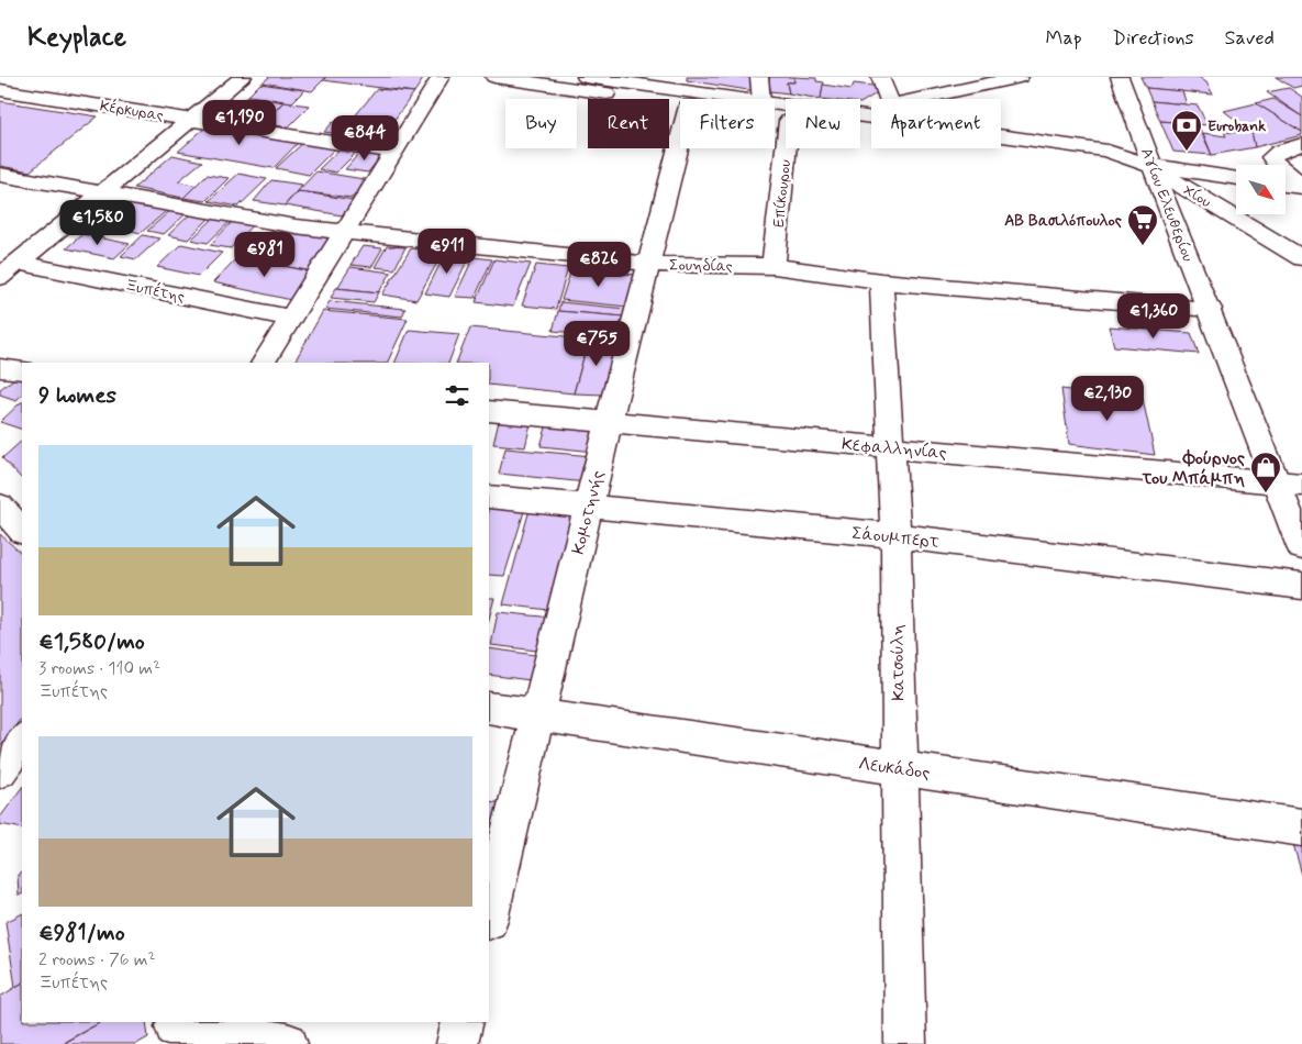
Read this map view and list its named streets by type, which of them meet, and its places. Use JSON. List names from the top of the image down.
{
  "streets": {
    "street": [
      "Κέρκυρας",
      "Επίκουρου",
      "Χίου",
      "Αγίου Ελευθερίου",
      "Σουηδίας",
      "Ξυπέτης",
      "Κεφαλληνίας",
      "Κομοτηνής",
      "Σάουμπερτ",
      "Κατσούλη",
      "Λευκάδος"
    ]
  },
  "crossings": [
    ["Επίκουρου", "Σουηδίας"],
    ["Χίου", "Αγίου Ελευθερίου"],
    ["Αγίου Ελευθερίου", "Σουηδίας"],
    ["Αγίου Ελευθερίου", "Κεφαλληνίας"],
    ["Σουηδίας", "Κομοτηνής"],
    ["Σουηδίας", "Κατσούλη"],
    ["Κεφαλληνίας", "Κομοτηνής"],
    ["Κεφαλληνίας", "Κατσούλη"],
    ["Κομοτηνής", "Σάουμπερτ"],
    ["Κομοτηνής", "Λευκάδος"],
    ["Σάουμπερτ", "Κατσούλη"],
    ["Κατσούλη", "Λευκάδος"]
  ],
  "places": {
    "bank": ["Eurobank"],
    "supermarket": ["ΑΒ Βασιλόπουλος"],
    "shop": ["Φούρνος του Μπάμπη"]
  },
  "north": "bottom right",
  "page": {
    "header": "Keyplace",
    "nav": ["Map", "Directions", "Saved"],
    "chip": [
      "Buy",
      "Rent",
      "Filters",
      "New",
      "Apartment"
    ],
    "price": [
      "€1,190",
      "€844",
      "€1,580",
      "€911",
      "€981",
      "€826",
      "€1,360",
      "€755",
      "€2,130"
    ],
    "heading": "9 homes",
    "list": [
      {
        "name": "€1,580/mo",
        "note": "3 rooms · 110 m² · Ξυπέτης"
      },
      {
        "name": "€981/mo",
        "note": "2 rooms · 76 m² · Ξυπέτης"
      }
    ]
  }
}
